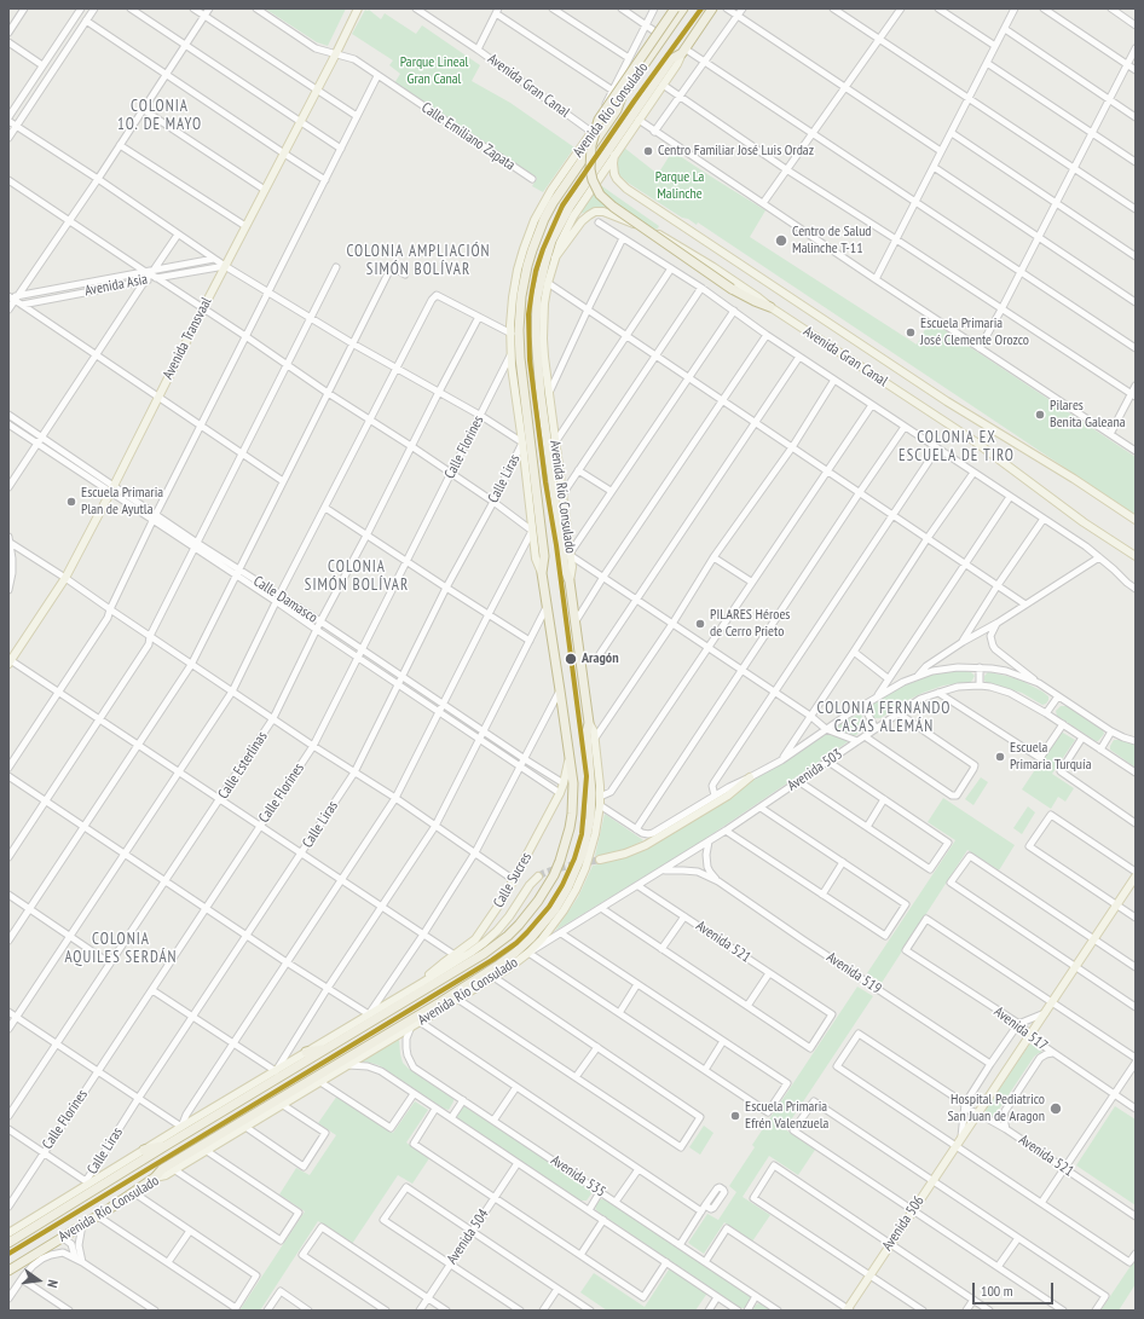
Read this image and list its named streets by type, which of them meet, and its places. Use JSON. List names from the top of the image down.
{
  "streets": {
    "highway": ["Avenida Río Consulado"],
    "main road": [
      "Avenida Gran Canal",
      "Avenida Transvaal",
      "Calle Sucres",
      "Avenida 506"
    ],
    "street": [
      "Calle Emiliano Zapata",
      "Avenida Asia",
      "Calle Florines",
      "Calle Liras",
      "Calle Damasco",
      "Calle Esterlinas",
      "Avenida 503",
      "Avenida 521",
      "Avenida 519",
      "Avenida 517",
      "Avenida 535",
      "Avenida 504"
    ]
  },
  "crossings": [
    ["Avenida Gran Canal", "Avenida Río Consulado"],
    ["Avenida Río Consulado", "Calle Florines"],
    ["Avenida Río Consulado", "Calle Liras"],
    ["Avenida Río Consulado", "Avenida 503"],
    ["Avenida Río Consulado", "Calle Sucres"],
    ["Avenida Río Consulado", "Avenida 535"],
    ["Calle Emiliano Zapata", "Avenida Transvaal"],
    ["Avenida Asia", "Avenida Transvaal"],
    ["Avenida Transvaal", "Calle Damasco"],
    ["Calle Florines", "Calle Damasco"],
    ["Calle Liras", "Calle Damasco"],
    ["Calle Damasco", "Calle Esterlinas"],
    ["Calle Damasco", "Calle Sucres"],
    ["Avenida 503", "Avenida 521"],
    ["Avenida 503", "Avenida 519"],
    ["Avenida 521", "Avenida 506"],
    ["Avenida 519", "Avenida 506"],
    ["Avenida 517", "Avenida 506"],
    ["Avenida 535", "Avenida 504"]
  ],
  "districts": [
    "COLONIA 1O. DE MAYO",
    "COLONIA AMPLIACIÓN SIMÓN BOLÍVAR",
    "COLONIA EX ESCUELA DE TIRO",
    "COLONIA SIMÓN BOLÍVAR",
    "COLONIA FERNANDO CASAS ALEMÁN",
    "COLONIA AQUILES SERDÁN"
  ],
  "parks": ["Parque Lineal Gran Canal", "Parque La Malinche"],
  "places": [
    "Centro Familiar José Luis Ordaz",
    "Centro de Salud Malinche T-11",
    "Escuela Primaria José Clemente Orozco",
    "Pilares Benita Galeana",
    "Escuela Primaria Plan de Ayutla",
    "PILARES Héroes de Cerro Prieto",
    "Aragón",
    "Escuela Primaria Turquía",
    "Hospital Pediatrico San Juan de Aragon",
    "Escuela Primaria Efrén Valenzuela"
  ],
  "scale_bar": "100 m",
  "north": "right"
}
